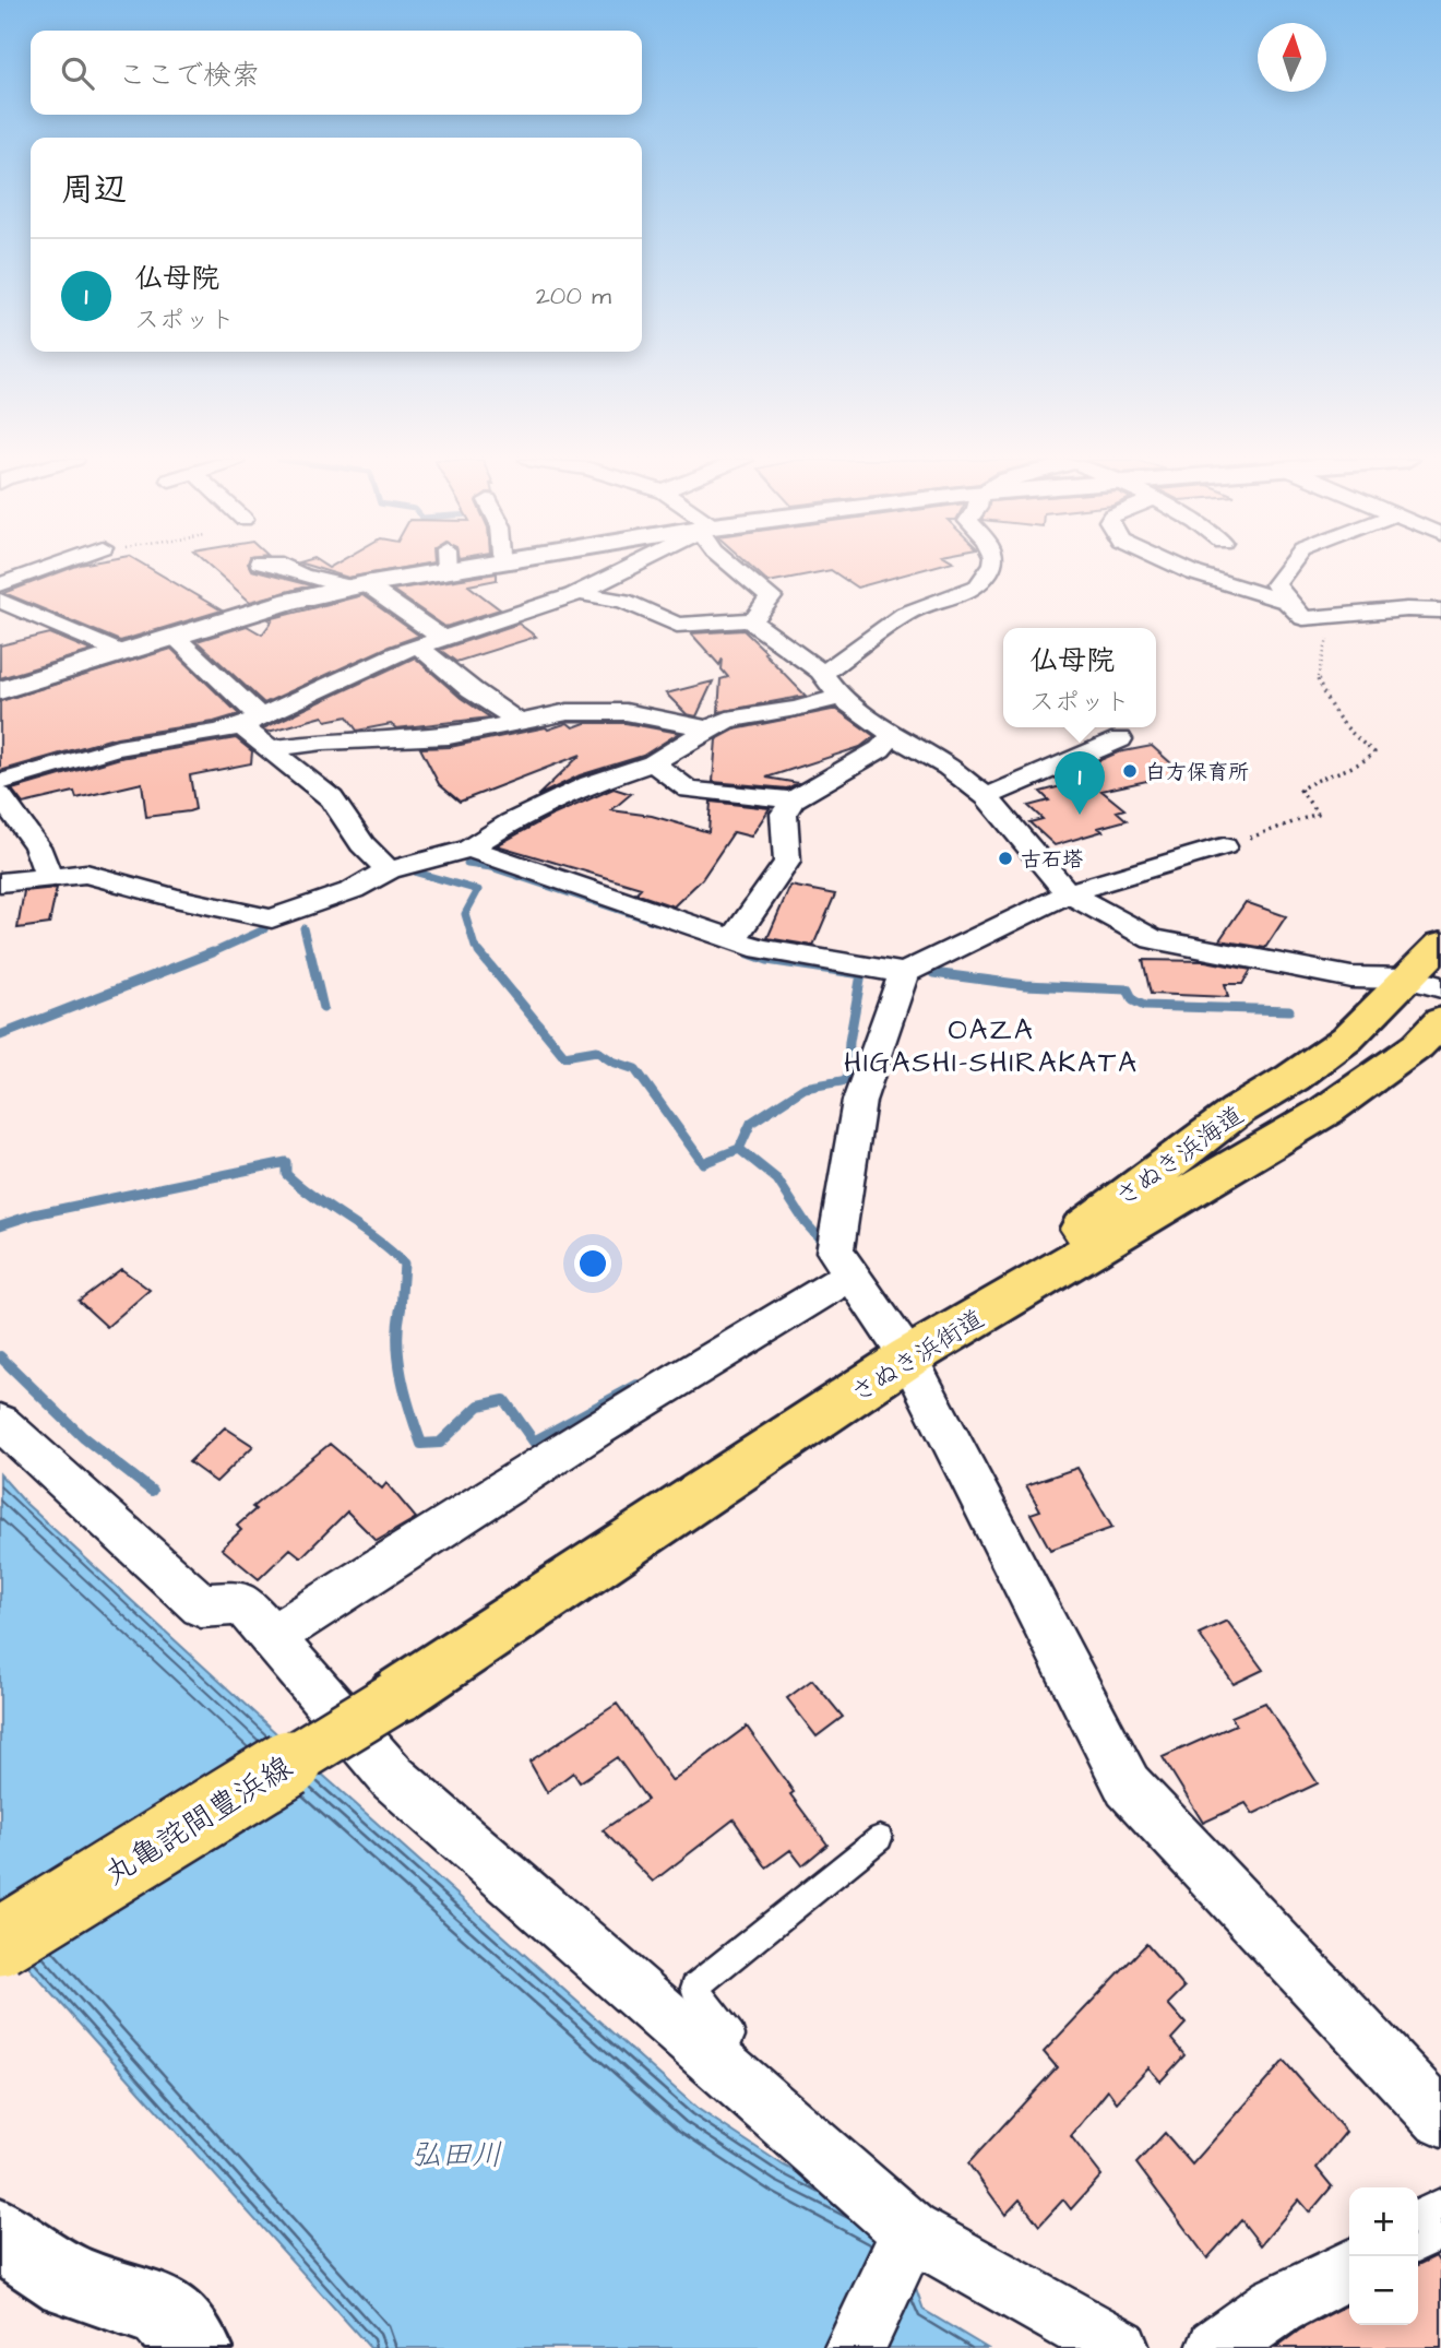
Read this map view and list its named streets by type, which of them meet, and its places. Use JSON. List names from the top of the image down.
{
  "streets": {
    "main road": ["さぬき浜海道", "さぬき浜街道", "丸亀詫間豊浜線"]
  },
  "crossings": [
    ["さぬき浜海道", "さぬき浜街道"],
    ["さぬき浜街道", "丸亀詫間豊浜線"]
  ],
  "districts": ["OAZA HIGASHI-SHIRAKATA"],
  "water": ["弘田川"],
  "places": ["白方保育所", "古石塔"],
  "north": "top",
  "page": {
    "search": "ここで検索",
    "heading": "周辺",
    "list": [
      {
        "mark": "1",
        "name": "仏母院",
        "note": "スポット",
        "value": "200 m"
      }
    ],
    "popup": ["仏母院", "スポット"],
    "pins": "1",
    "map_buttons": ["+", "−"]
  }
}
